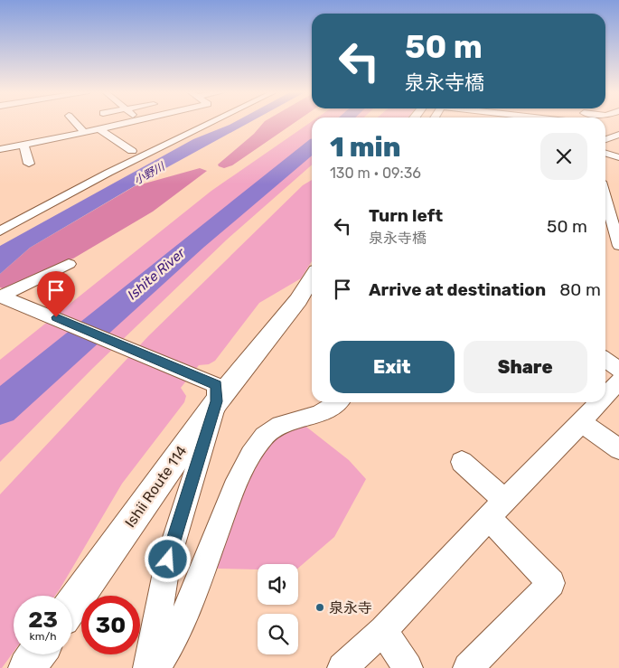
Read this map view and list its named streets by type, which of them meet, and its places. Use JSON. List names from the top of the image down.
{
  "streets": {
    "street": ["Ishii Route 114"]
  },
  "water": ["小野川", "Ishite River"],
  "places": ["泉永寺"],
  "page": {
    "turn": ["50 m", "泉永寺橋"],
    "heading": ["1 min", "130 m · 09:36"],
    "list": [
      {
        "name": "Turn left",
        "note": "泉永寺橋",
        "value": "50 m"
      },
      {
        "name": "Arrive at destination",
        "value": "80 m"
      }
    ],
    "buttons": ["Exit", "Share"],
    "speed": "23 km/h",
    "limit": "30"
  }
}
